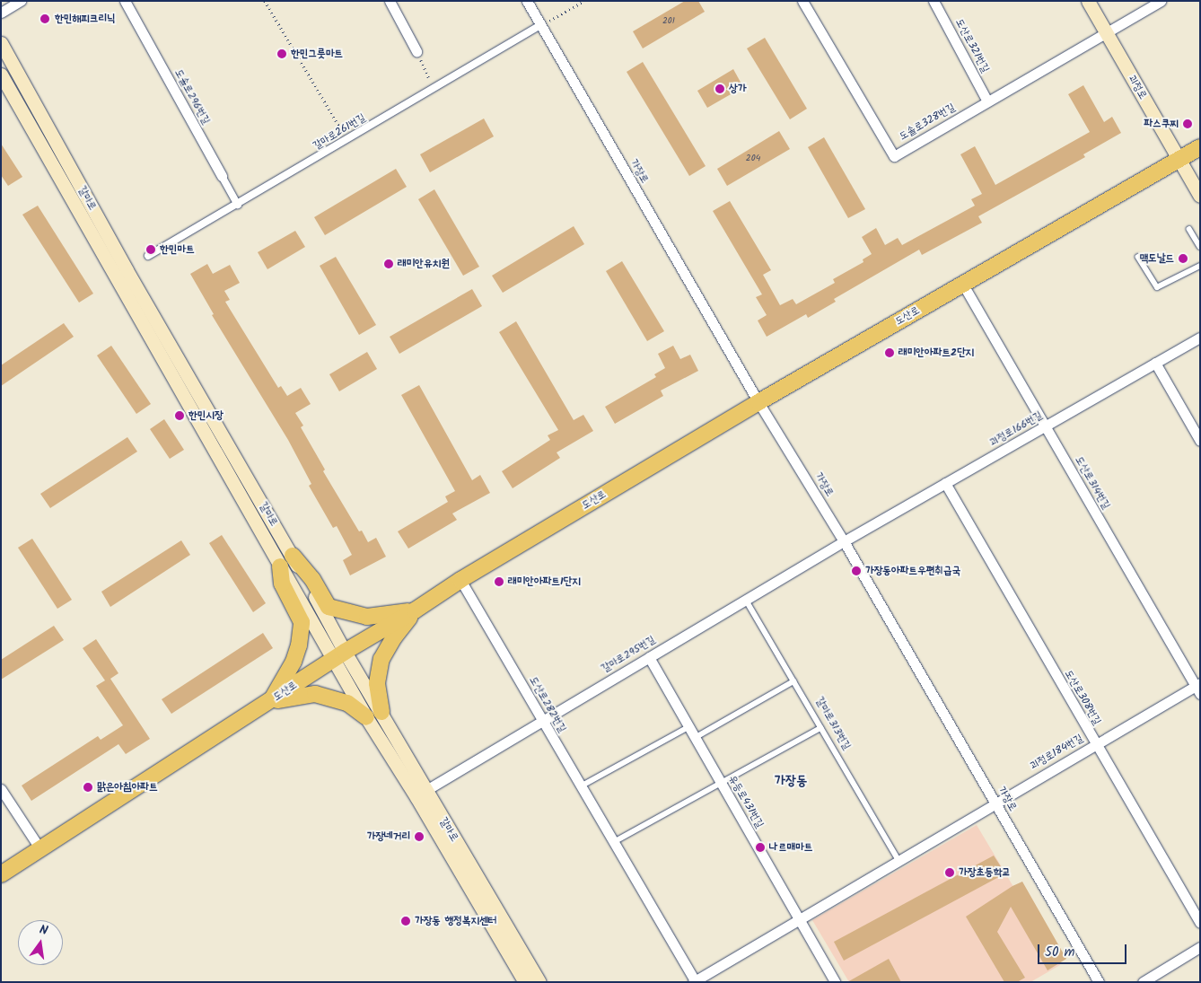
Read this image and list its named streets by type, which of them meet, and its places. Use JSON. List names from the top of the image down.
{
  "streets": {
    "main road": ["괴정로", "갈마로", "도산로"],
    "street": [
      "도산로321번길",
      "도솔로296번길",
      "도솔로328번길",
      "갈마로261번길",
      "가장로",
      "괴정로166번길",
      "도산로314번길",
      "갈마로295번길",
      "도산로308번길",
      "도산로282번길",
      "괴정로184번길",
      "유등로431번길"
    ],
    "lane": ["갈마로313번길"]
  },
  "crossings": [
    ["도산로321번길", "도솔로328번길"],
    ["괴정로", "도솔로328번길"],
    ["괴정로", "도산로"],
    ["도솔로296번길", "갈마로261번길"],
    ["갈마로261번길", "가장로"],
    ["가장로", "도산로"],
    ["가장로", "괴정로166번길"],
    ["가장로", "갈마로295번길"],
    ["가장로", "괴정로184번길"],
    ["갈마로", "도산로"],
    ["갈마로", "갈마로295번길"],
    ["도산로", "도산로314번길"],
    ["도산로", "도산로282번길"],
    ["괴정로166번길", "도산로314번길"],
    ["괴정로166번길", "갈마로295번길"],
    ["괴정로166번길", "도산로308번길"],
    ["도산로314번길", "괴정로184번길"],
    ["갈마로295번길", "도산로282번길"],
    ["갈마로295번길", "갈마로313번길"],
    ["갈마로295번길", "유등로431번길"],
    ["도산로308번길", "괴정로184번길"]
  ],
  "districts": ["가장동"],
  "places": [
    "한민해피크리닉",
    "한민그릇마트",
    "상가",
    "파스쿠찌",
    "한민마트",
    "맥도날드",
    "래미안유치원",
    "래미안아파트2단지",
    "한민시장",
    "가장동아파트우편취급국",
    "래미안아파트1단지",
    "맑은아침아파트",
    "가장네거리",
    "나르매마트",
    "가장초등학교",
    "가장동 행정복지센터"
  ],
  "house_numbers": ["201", "204"],
  "scale_bar": "50 m",
  "north": "top"
}
